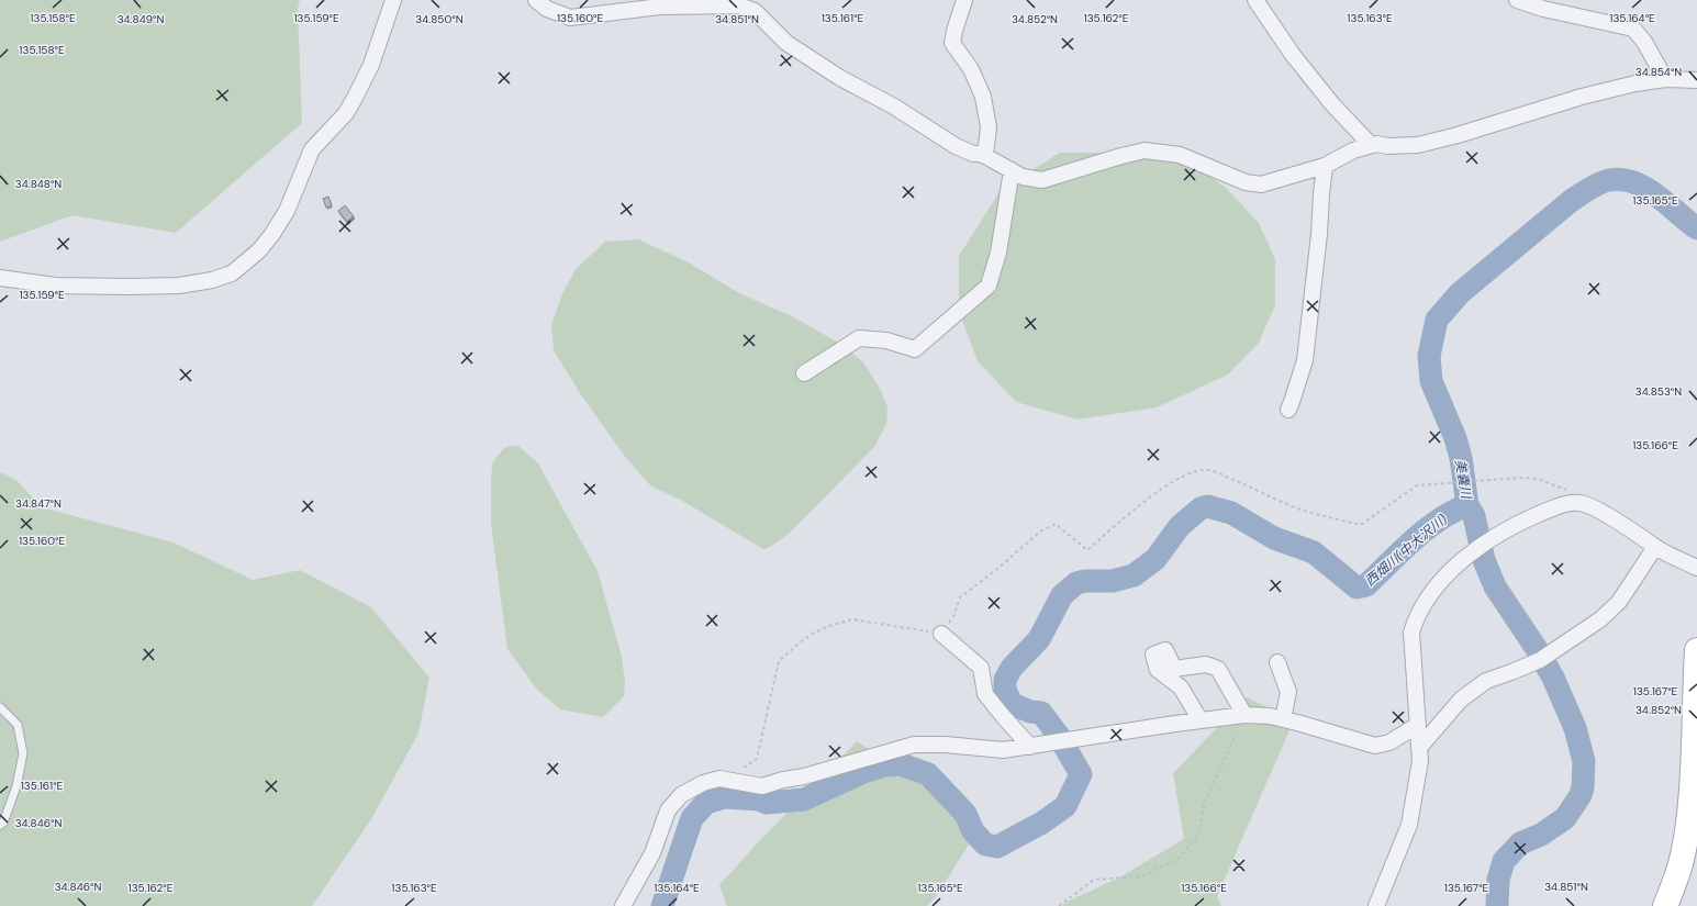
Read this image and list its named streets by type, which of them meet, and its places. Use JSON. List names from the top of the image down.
{
  "water": ["美嚢川", "西畑川(中大沢川)"],
  "coordinates": [
    "135.158°E",
    "135.159°E",
    "135.160°E",
    "135.161°E",
    "135.162°E",
    "135.163°E",
    "135.164°E",
    "34.849°N",
    "34.850°N",
    "34.851°N",
    "34.852°N",
    "34.854°N",
    "34.848°N",
    "135.165°E",
    "34.853°N",
    "135.166°E",
    "34.847°N",
    "135.167°E",
    "34.846°N"
  ]
}
